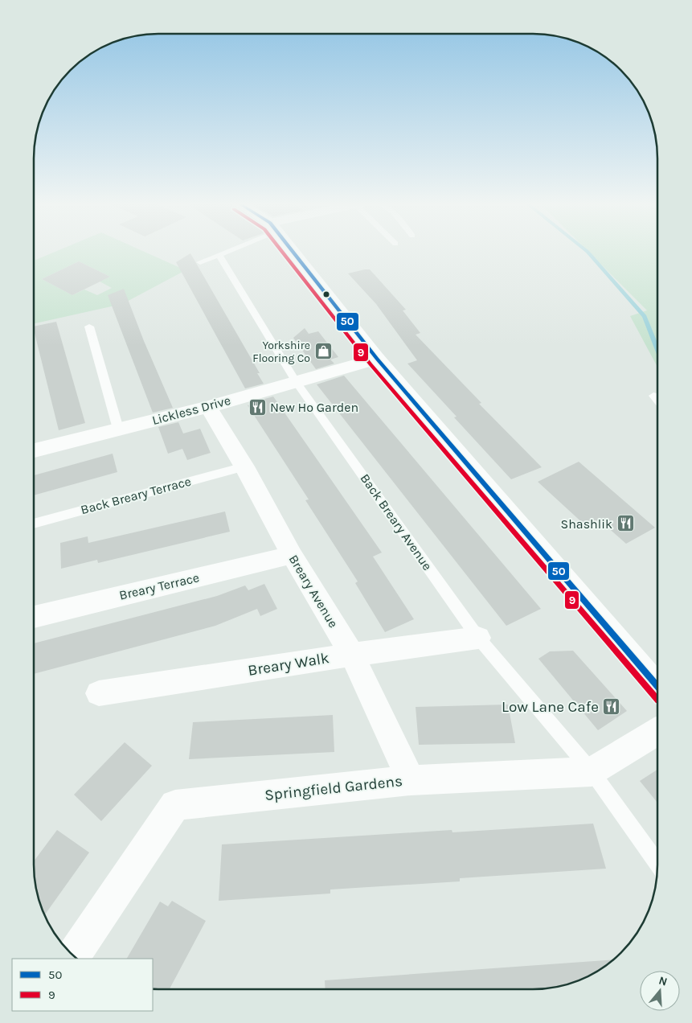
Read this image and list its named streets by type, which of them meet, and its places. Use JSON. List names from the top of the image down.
{
  "streets": {
    "street": [
      "Lickless Drive",
      "Breary Terrace",
      "Breary Avenue",
      "Breary Walk",
      "Springfield Gardens"
    ],
    "lane": ["Back Breary Terrace", "Back Breary Avenue"]
  },
  "crossings": [
    ["Lickless Drive", "Back Breary Avenue"],
    ["Lickless Drive", "Breary Avenue"],
    ["Back Breary Terrace", "Breary Avenue"],
    ["Back Breary Avenue", "Breary Walk"],
    ["Back Breary Avenue", "Springfield Gardens"],
    ["Breary Terrace", "Breary Avenue"],
    ["Breary Avenue", "Breary Walk"],
    ["Breary Avenue", "Springfield Gardens"]
  ],
  "places": {
    "shop": ["Yorkshire Flooring Co"],
    "restaurant": ["New Ho Garden", "Shashlik", "Low Lane Cafe"]
  },
  "lines": ["transit line 50", "transit line 9"],
  "legend": ["50", "9"],
  "north": "top"
}
